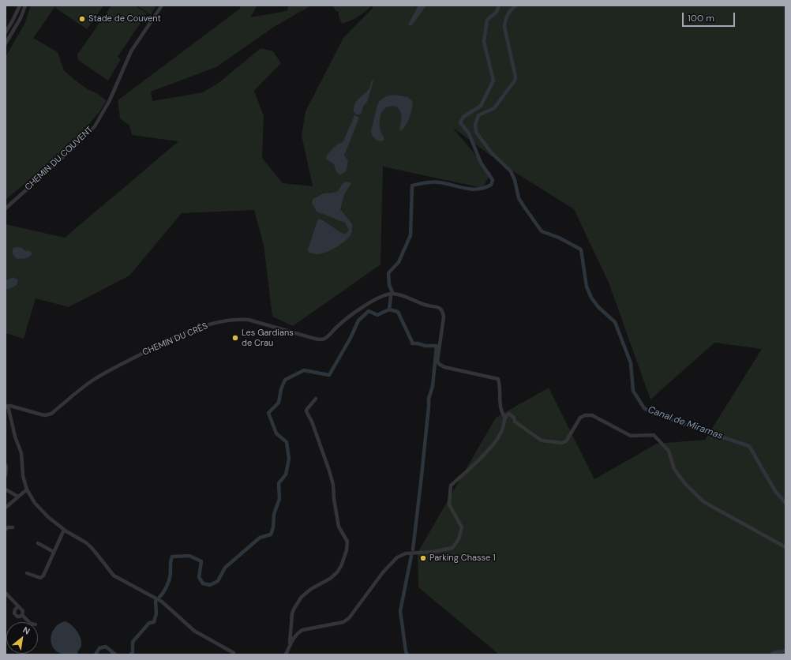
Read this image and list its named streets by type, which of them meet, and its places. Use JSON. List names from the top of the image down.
{
  "streets": {
    "street": ["CHEMIN DU COUVENT", "CHEMIN DU CRÈS"]
  },
  "water": ["Canal de Miramas"],
  "places": ["Stade de Couvent", "Les Gardians de Crau", "Parking Chasse 1"],
  "scale_bar": "100 m",
  "north": "top right"
}
